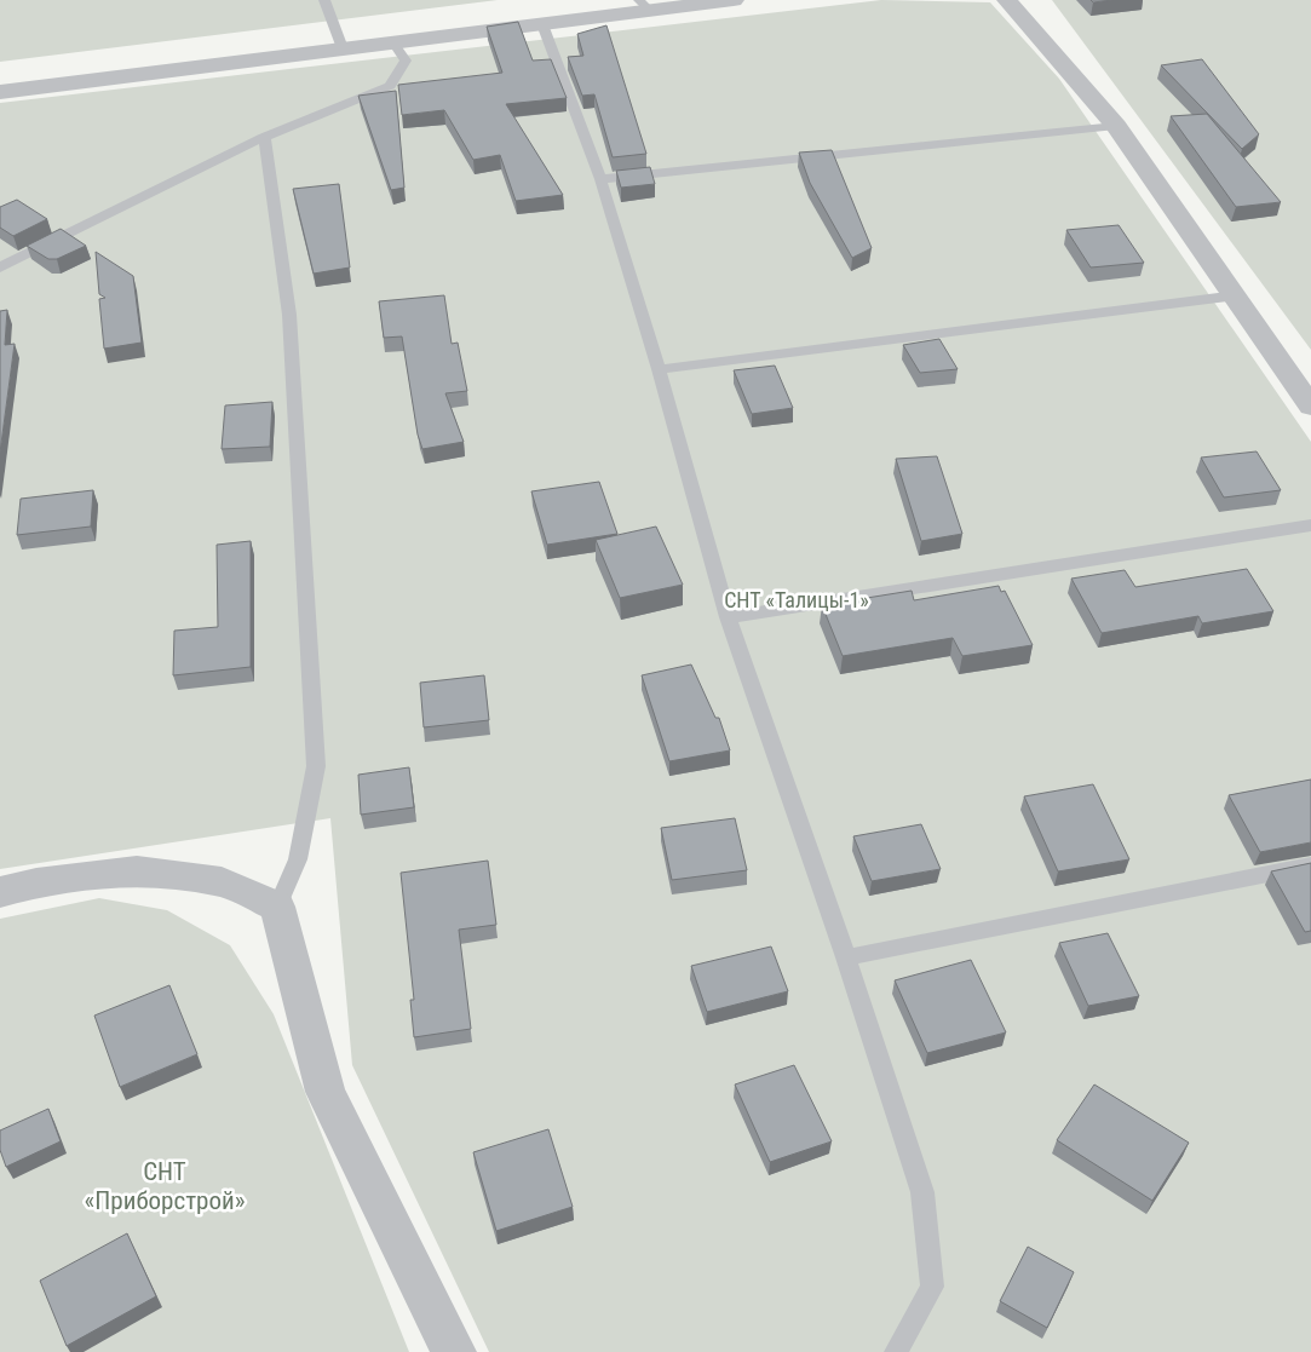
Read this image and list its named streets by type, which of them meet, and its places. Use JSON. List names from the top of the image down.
{
  "parks": ["СНТ «Талицы-1»", "СНТ «Приборстрой»"]
}
